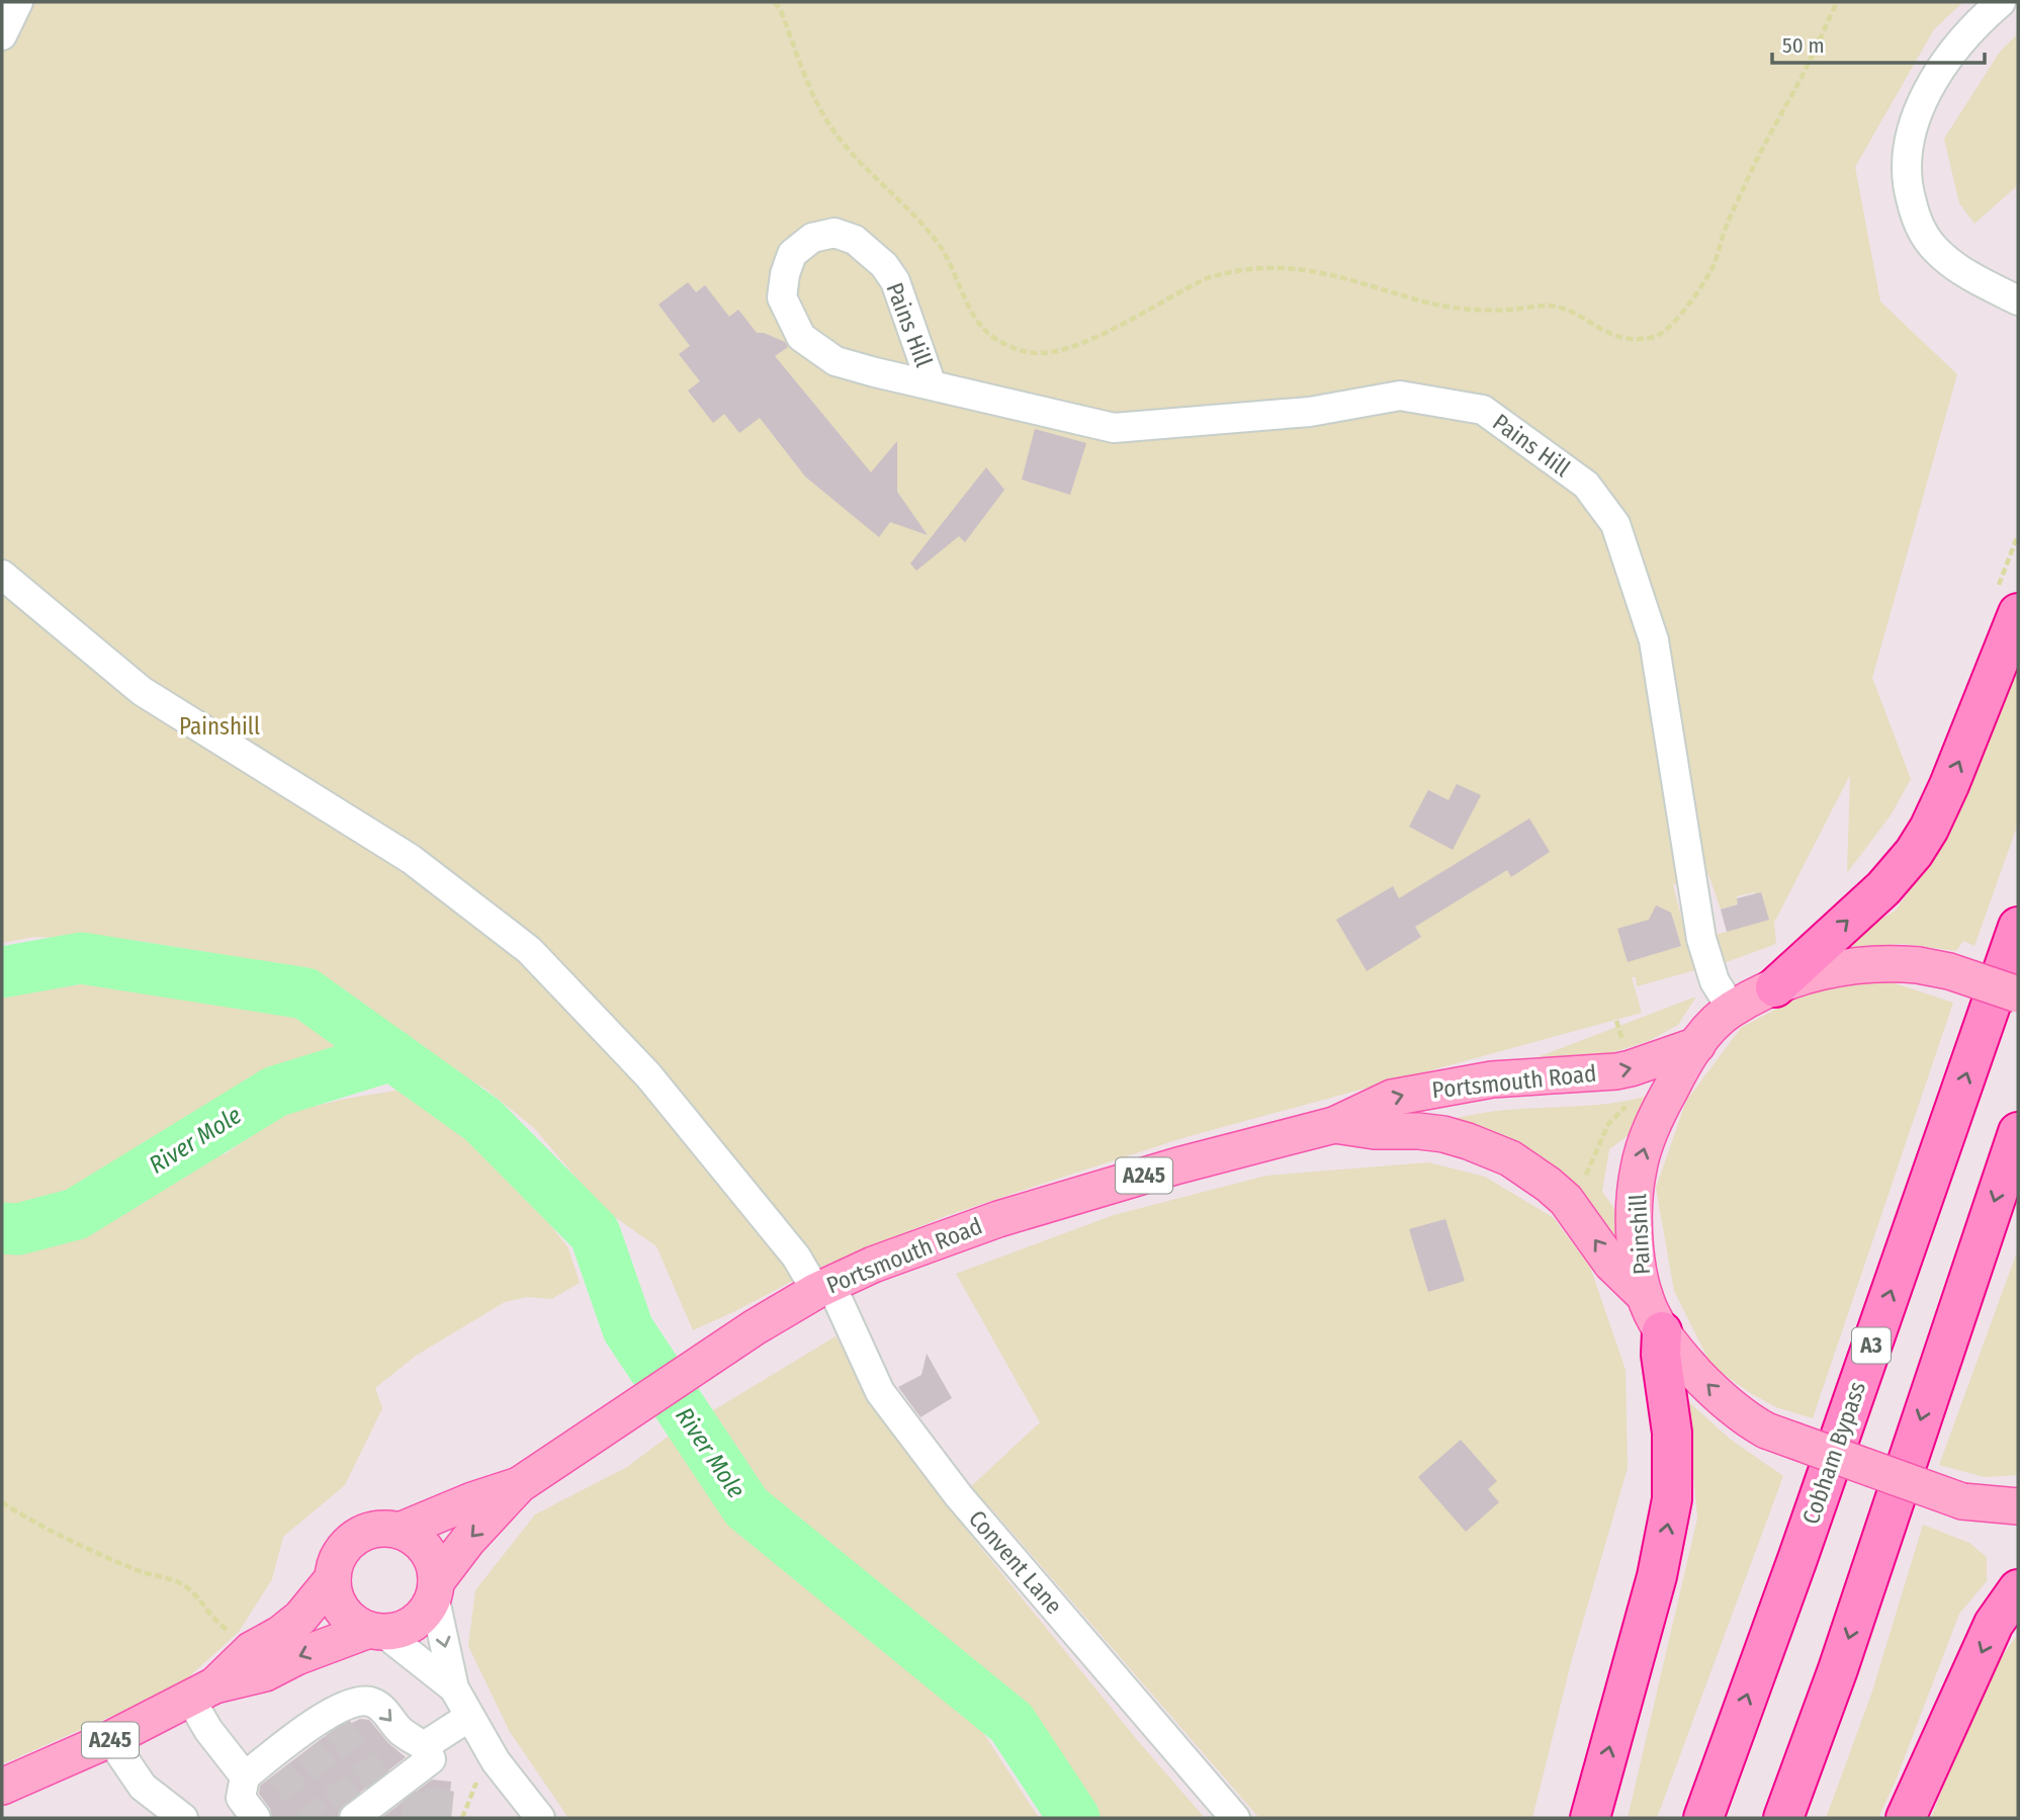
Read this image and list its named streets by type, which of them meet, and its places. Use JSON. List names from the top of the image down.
{
  "streets": {
    "highway": ["A3", "Cobham Bypass"],
    "main road": ["Portsmouth Road", "A245", "Painshill"],
    "street": ["Pains Hill", "Convent Lane"]
  },
  "crossings": [
    ["Pains Hill", "Painshill"],
    ["Portsmouth Road", "Painshill"],
    ["Portsmouth Road", "Convent Lane"]
  ],
  "water": ["River Mole"],
  "parks": ["Painshill"],
  "scale_bar": "50 m"
}
